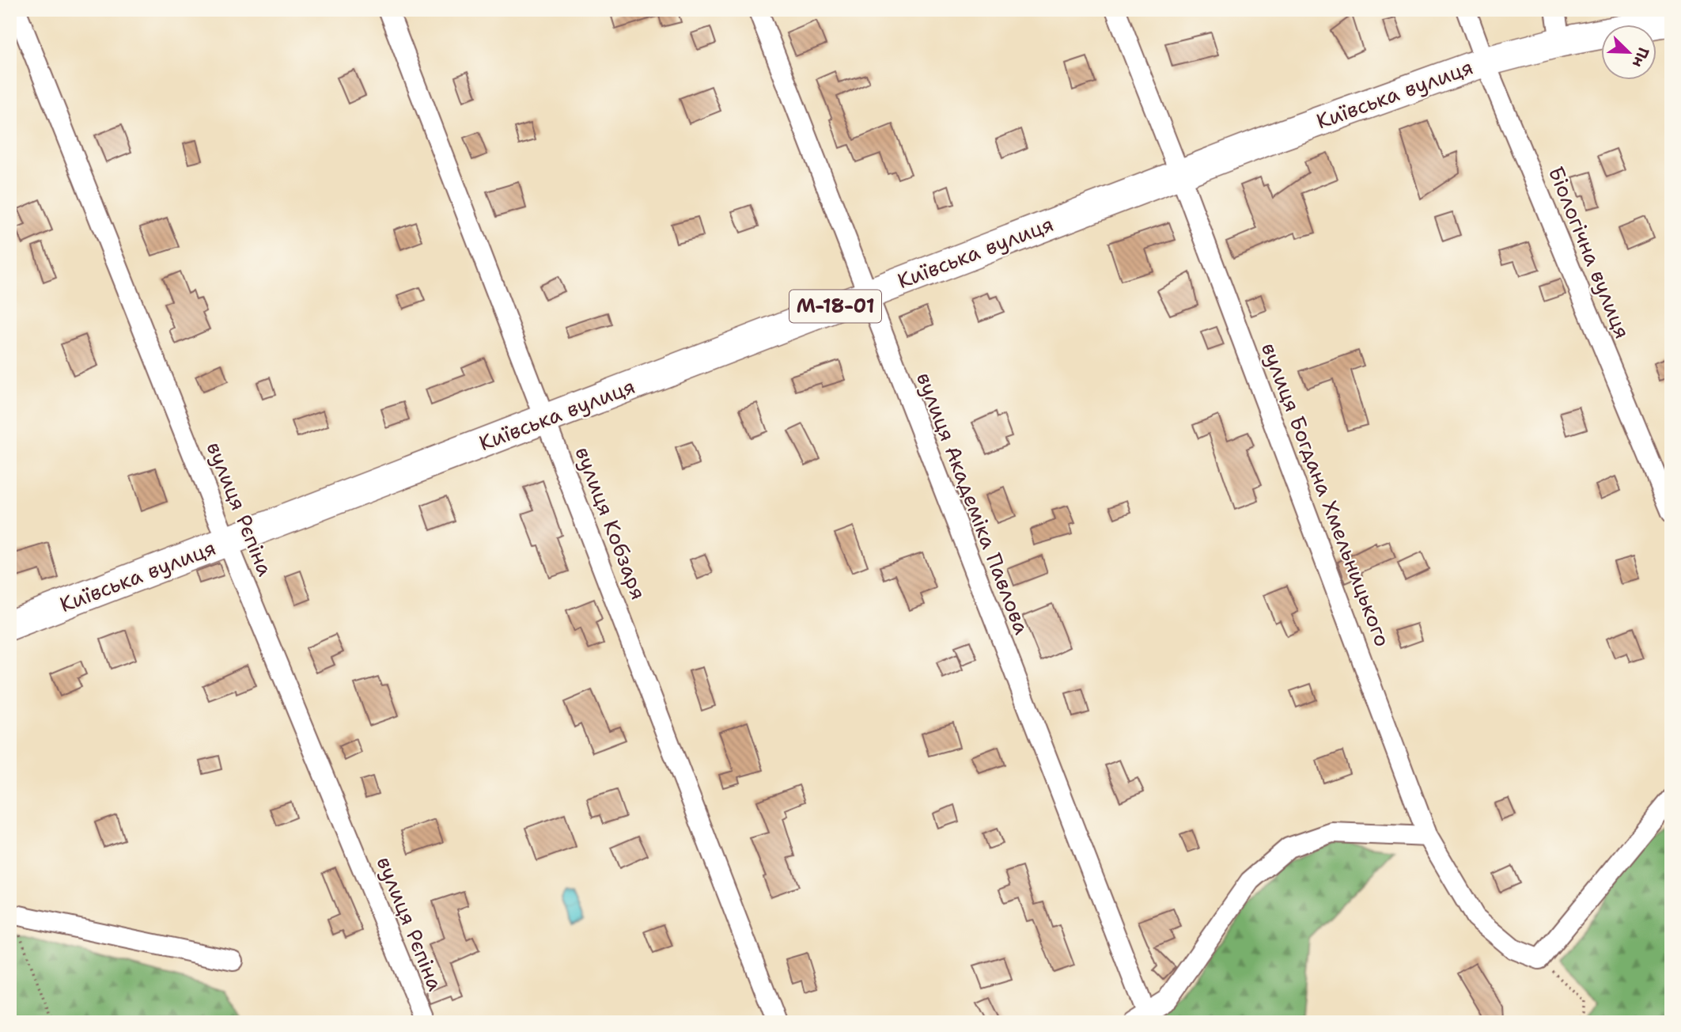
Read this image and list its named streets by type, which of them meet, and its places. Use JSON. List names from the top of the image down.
{
  "streets": {
    "highway": ["Київська вулиця", "М-18-01"],
    "street": [
      "Біологічна вулиця",
      "вулиця Богдана Хмельницького",
      "вулиця Академіка Павлова",
      "вулиця Рєпіна",
      "вулиця Кобзаря"
    ]
  },
  "crossings": [
    ["Київська вулиця", "Біологічна вулиця"],
    ["Київська вулиця", "вулиця Богдана Хмельницького"],
    ["Київська вулиця", "вулиця Академіка Павлова"],
    ["Київська вулиця", "вулиця Рєпіна"],
    ["Київська вулиця", "вулиця Кобзаря"]
  ],
  "north": "bottom right"
}
